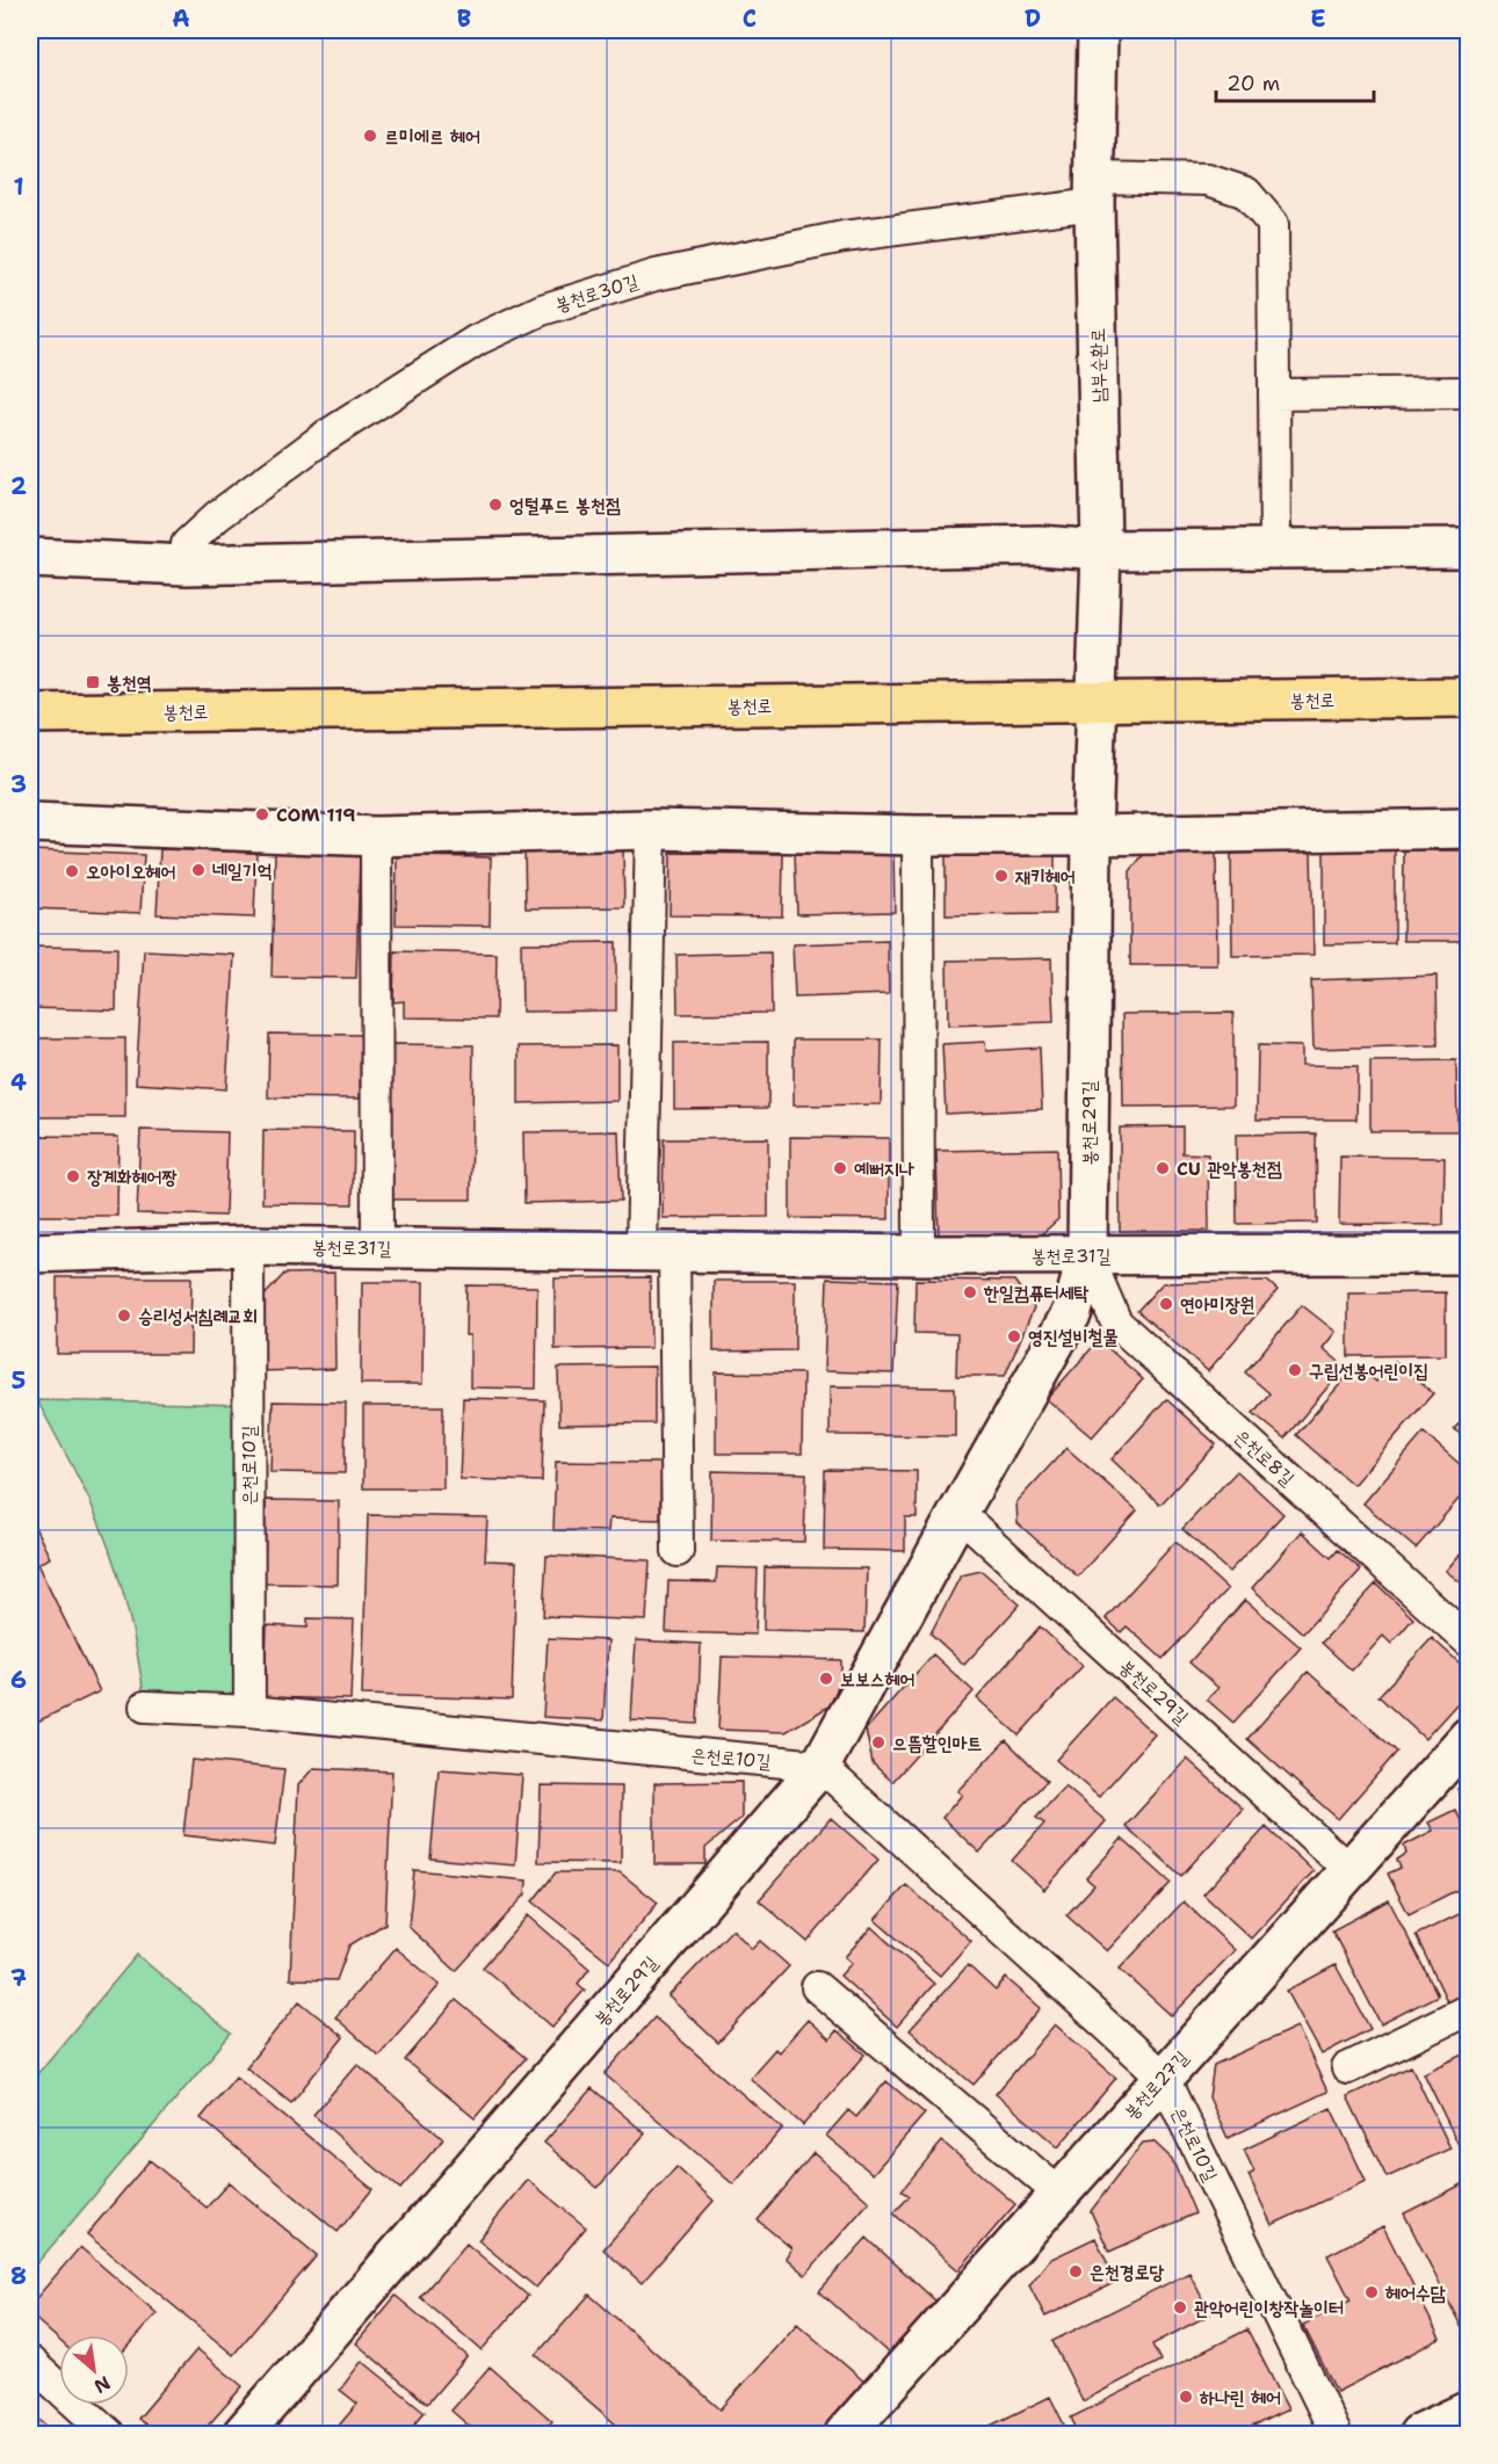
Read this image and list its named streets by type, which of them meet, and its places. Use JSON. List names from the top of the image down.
{
  "streets": {
    "main road": ["봉천로"],
    "street": [
      "남부순환로",
      "봉천로29길",
      "봉천로31길",
      "봉천로27길"
    ],
    "lane": ["봉천로30길", "은천로8길", "은천로10길"]
  },
  "crossings": [
    ["봉천로30길", "남부순환로"],
    ["남부순환로", "봉천로"],
    ["남부순환로", "봉천로29길"],
    ["봉천로", "봉천로29길"],
    ["봉천로29길", "봉천로31길"],
    ["봉천로29길", "은천로8길"],
    ["봉천로29길", "은천로10길"],
    ["봉천로29길", "봉천로27길"],
    ["봉천로31길", "은천로8길"],
    ["봉천로31길", "은천로10길"],
    ["은천로10길", "봉천로27길"]
  ],
  "places": {
    "other": [
      "르미에르 헤어",
      "엉털푸드 봉천점",
      "COM 119",
      "네일기억",
      "오아이오헤어",
      "재키헤어",
      "예뻐지나",
      "CU 관악봉천점",
      "장계화헤어짱",
      "한일컴퓨터세탁",
      "연아미장원",
      "승리성서침례교회",
      "영진설비철물",
      "구립선봉어린이집",
      "보보스헤어",
      "으뜸할인마트",
      "은천경로당",
      "헤어수담",
      "관악어린이창작놀이터",
      "하나린 헤어"
    ],
    "transit": ["봉천역"]
  },
  "scale_bar": "20 m",
  "north": "bottom right",
  "grid": {
    "columns": [
      "A",
      "B",
      "C",
      "D",
      "E"
    ],
    "rows": [
      "1",
      "2",
      "3",
      "4",
      "5",
      "6",
      "7",
      "8"
    ]
  }
}
